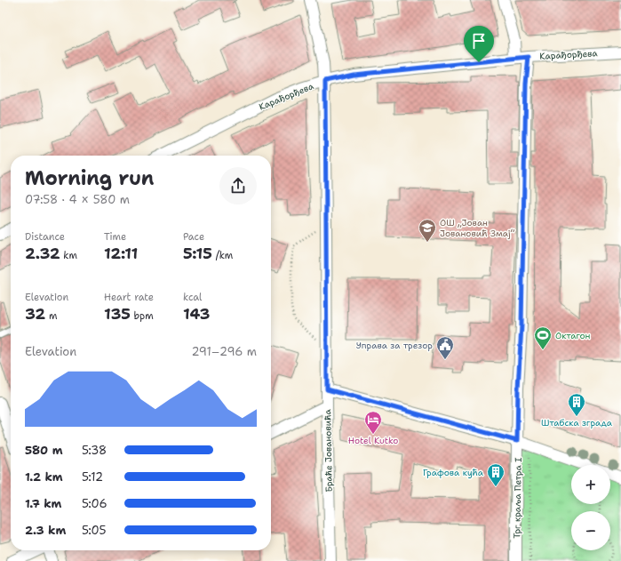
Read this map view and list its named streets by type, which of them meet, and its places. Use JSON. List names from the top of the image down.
{
  "streets": {
    "street": ["Карађорђева", "Браће Јовановића", "Трг краља Петра I"]
  },
  "crossings": [
    ["Карађорђева", "Браће Јовановића"],
    ["Карађорђева", "Трг краља Петра I"]
  ],
  "places": {
    "school or university": ["ОШ „Јован Јовановић Змај”"],
    "sports": ["Октагон"],
    "public building": ["Управа за трезор"],
    "building": ["Штабска зграда", "Графова кућа"],
    "hotel": ["Hotel Kutko"]
  },
  "page": {
    "heading": ["Morning run", "07:58 · 4 × 580 m"],
    "stats": [
      ["Distance", "2.32 km"],
      ["Time", "12:11"],
      ["Pace", "5:15 /km"],
      ["Elevation", "32 m"],
      ["Heart rate", "135 bpm"],
      ["kcal", "143"]
    ],
    "chart": ["Elevation", "291–296 m"],
    "list": [
      {
        "name": "580 m",
        "note": "5:38"
      },
      {
        "name": "1.2 km",
        "note": "5:12"
      },
      {
        "name": "1.7 km",
        "note": "5:06"
      },
      {
        "name": "2.3 km",
        "note": "5:05"
      }
    ],
    "map_buttons": ["+", "−"]
  }
}
